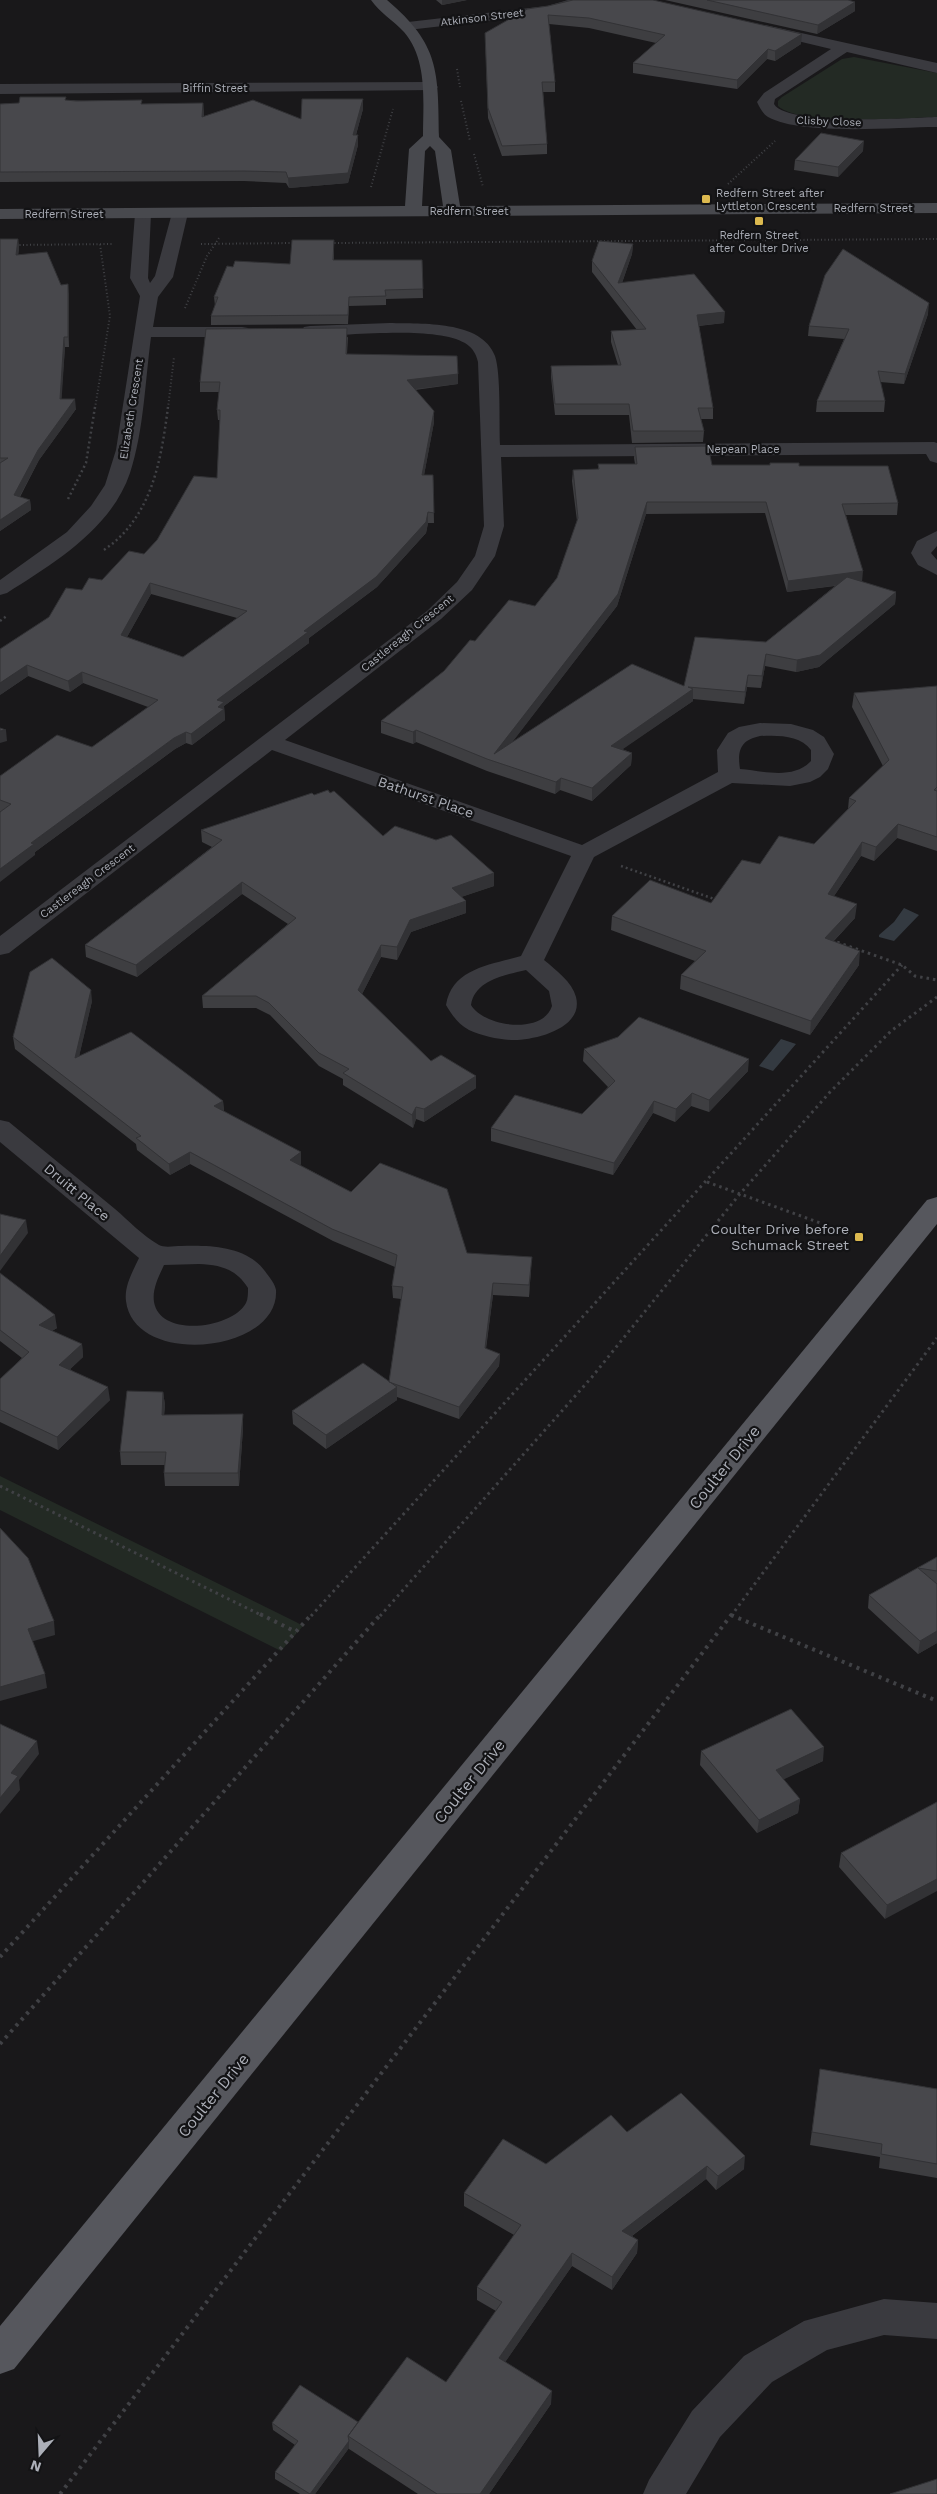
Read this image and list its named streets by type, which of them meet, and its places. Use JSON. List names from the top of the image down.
{
  "streets": {
    "main road": ["Redfern Street", "Coulter Drive"],
    "street": [
      "Atkinson Street",
      "Biffin Street",
      "Clisby Close",
      "Elizabeth Crescent",
      "Nepean Place",
      "Castlereagh Crescent",
      "Bathurst Place",
      "Druitt Place"
    ]
  },
  "crossings": [
    ["Redfern Street", "Elizabeth Crescent"],
    ["Nepean Place", "Castlereagh Crescent"],
    ["Castlereagh Crescent", "Bathurst Place"]
  ],
  "places": {
    "transit": ["Redfern Street after Lyttleton Crescent", "Redfern Street after Coulter Drive", "Coulter Drive before Schumack Street"]
  },
  "north": "bottom"
}
